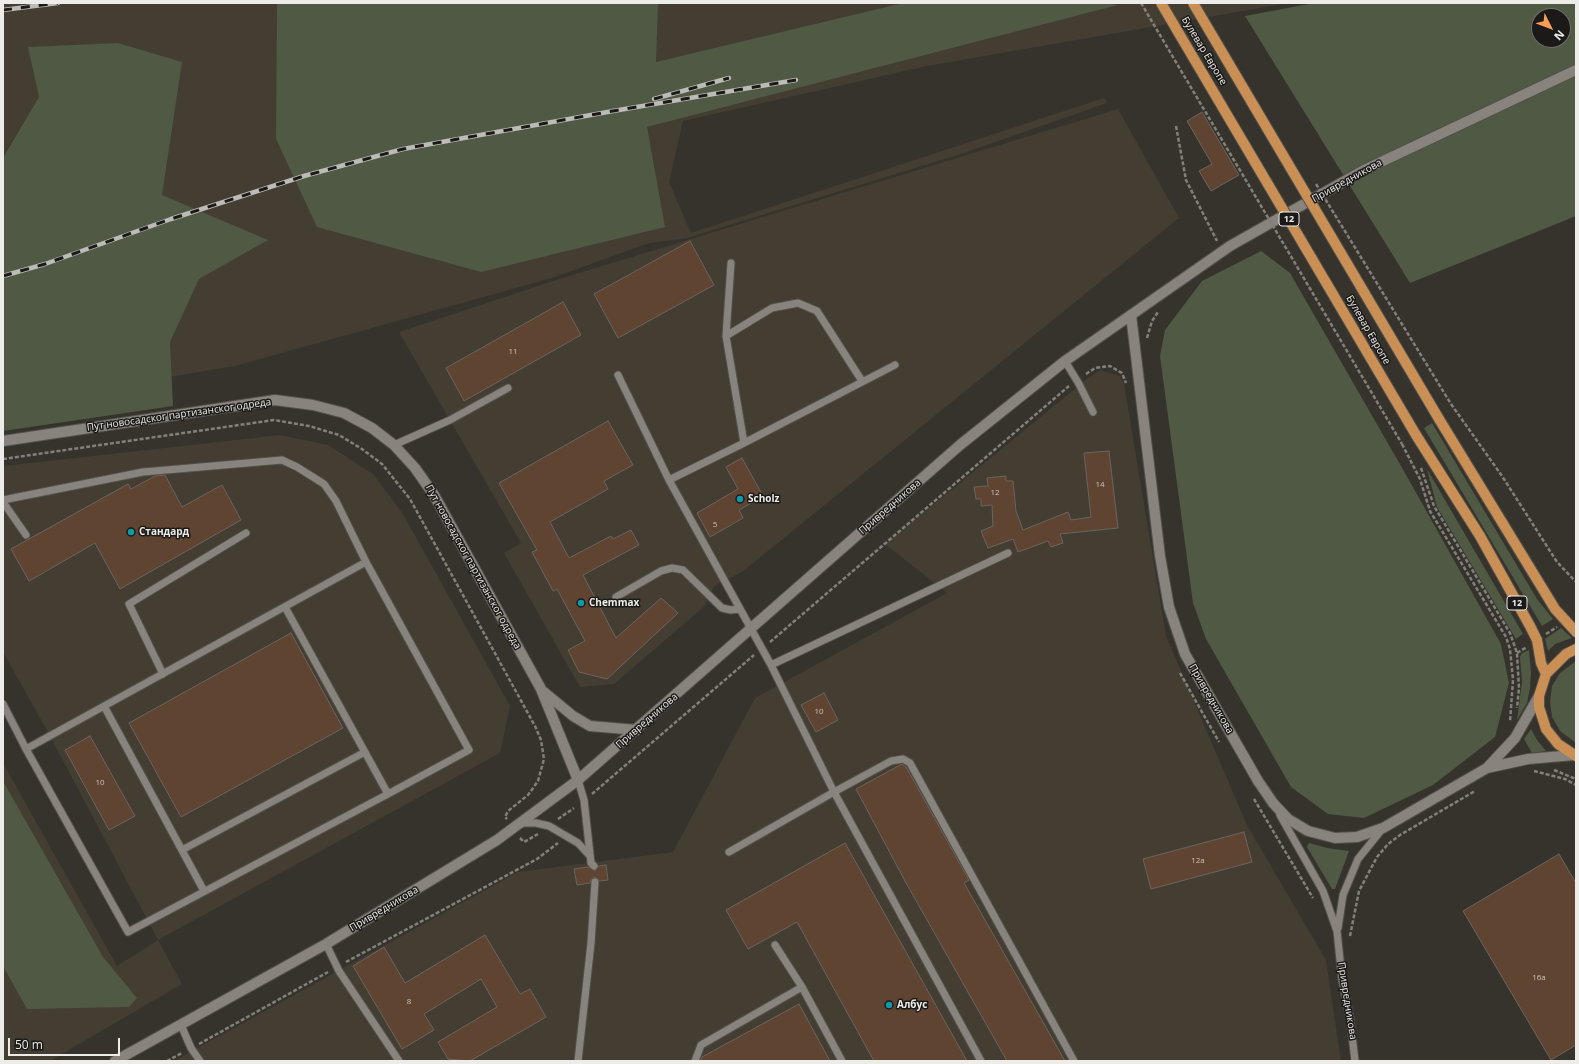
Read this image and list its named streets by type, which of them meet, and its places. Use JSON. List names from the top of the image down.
{
  "streets": {
    "main road": ["Булевар Европе", "12"],
    "street": ["Привредникова", "Пут новосадског партизанског одреда"]
  },
  "crossings": [
    ["Привредникова", "Пут новосадског партизанског одреда"]
  ],
  "places": [
    "Scholz",
    "Стандард",
    "Chemmax",
    "Албус"
  ],
  "house_numbers": [
    "11",
    "14",
    "12",
    "5",
    "10",
    "10",
    "12a",
    "16a",
    "8"
  ],
  "scale_bar": "50 m",
  "north": "bottom right"
}
